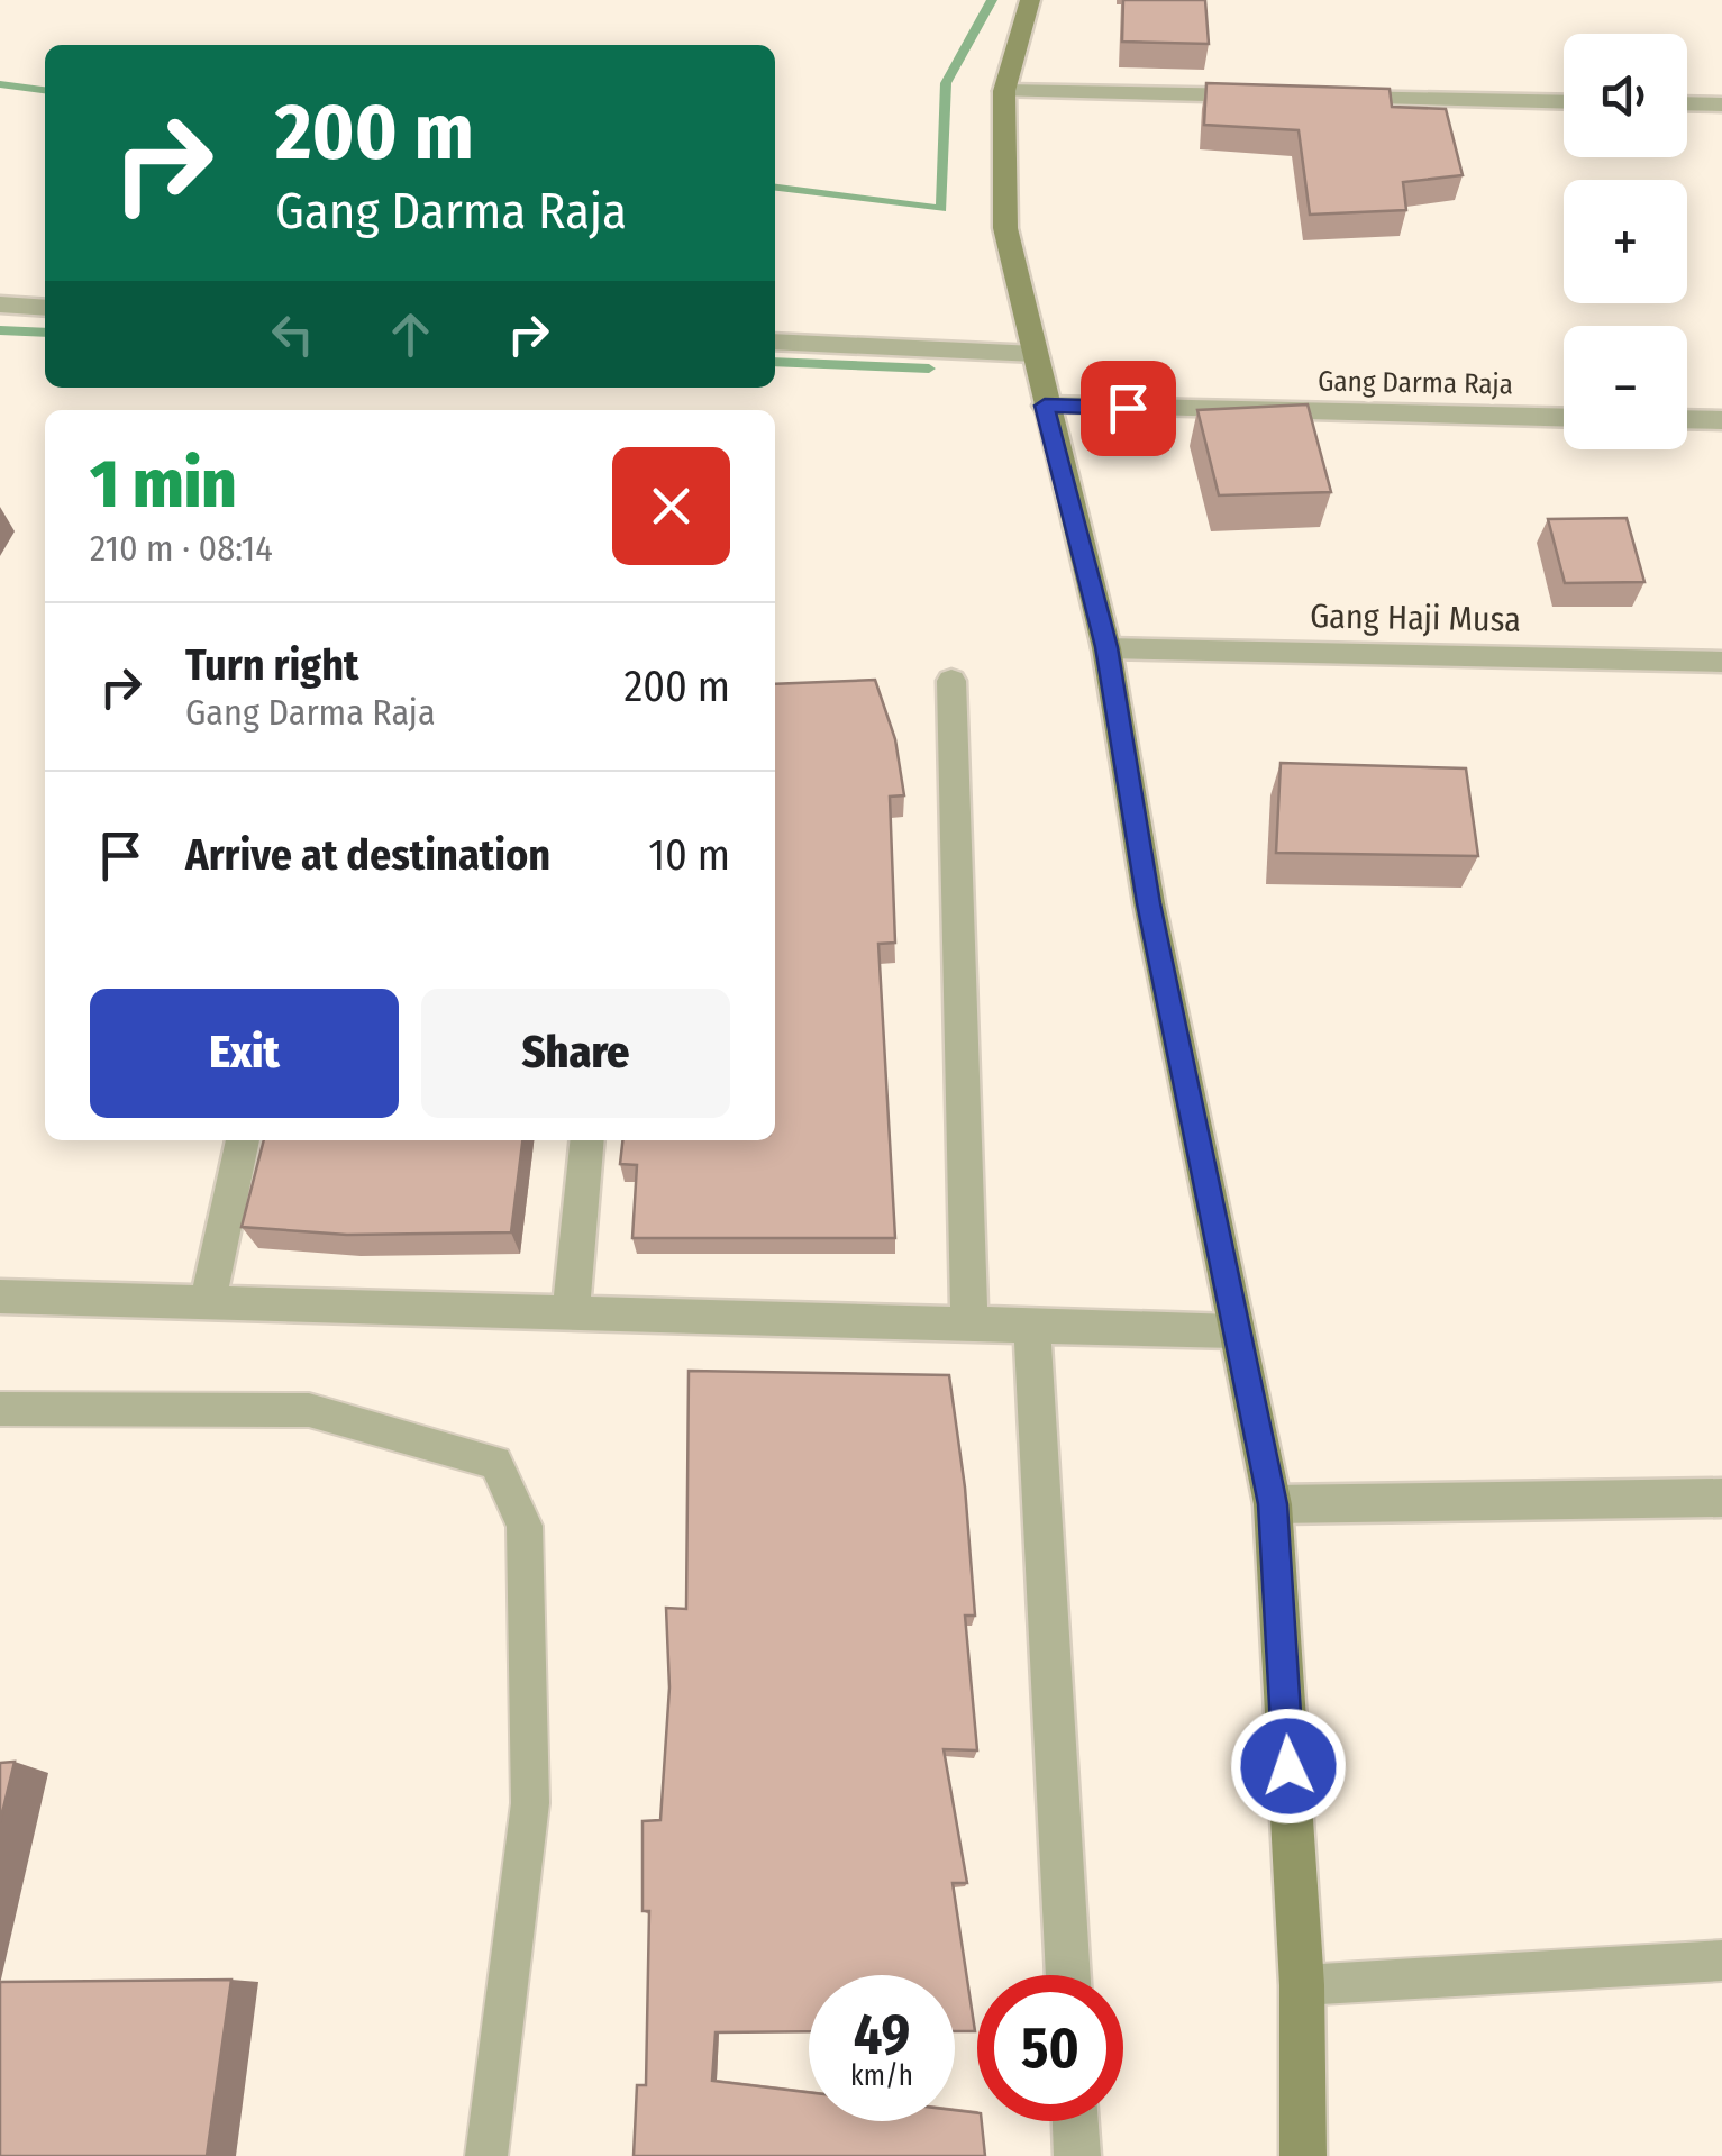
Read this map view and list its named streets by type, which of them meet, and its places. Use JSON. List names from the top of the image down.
{
  "streets": {
    "street": ["Gang Darma Raja", "Gang Haji Musa"]
  },
  "page": {
    "map_buttons": ["+", "−"],
    "turn": ["200 m", "Gang Darma Raja"],
    "heading": ["1 min", "210 m · 08:14"],
    "list": [
      {
        "name": "Turn right",
        "note": "Gang Darma Raja",
        "value": "200 m"
      },
      {
        "name": "Arrive at destination",
        "value": "10 m"
      }
    ],
    "buttons": ["Exit", "Share"],
    "speed": "49 km/h",
    "limit": "50"
  }
}
